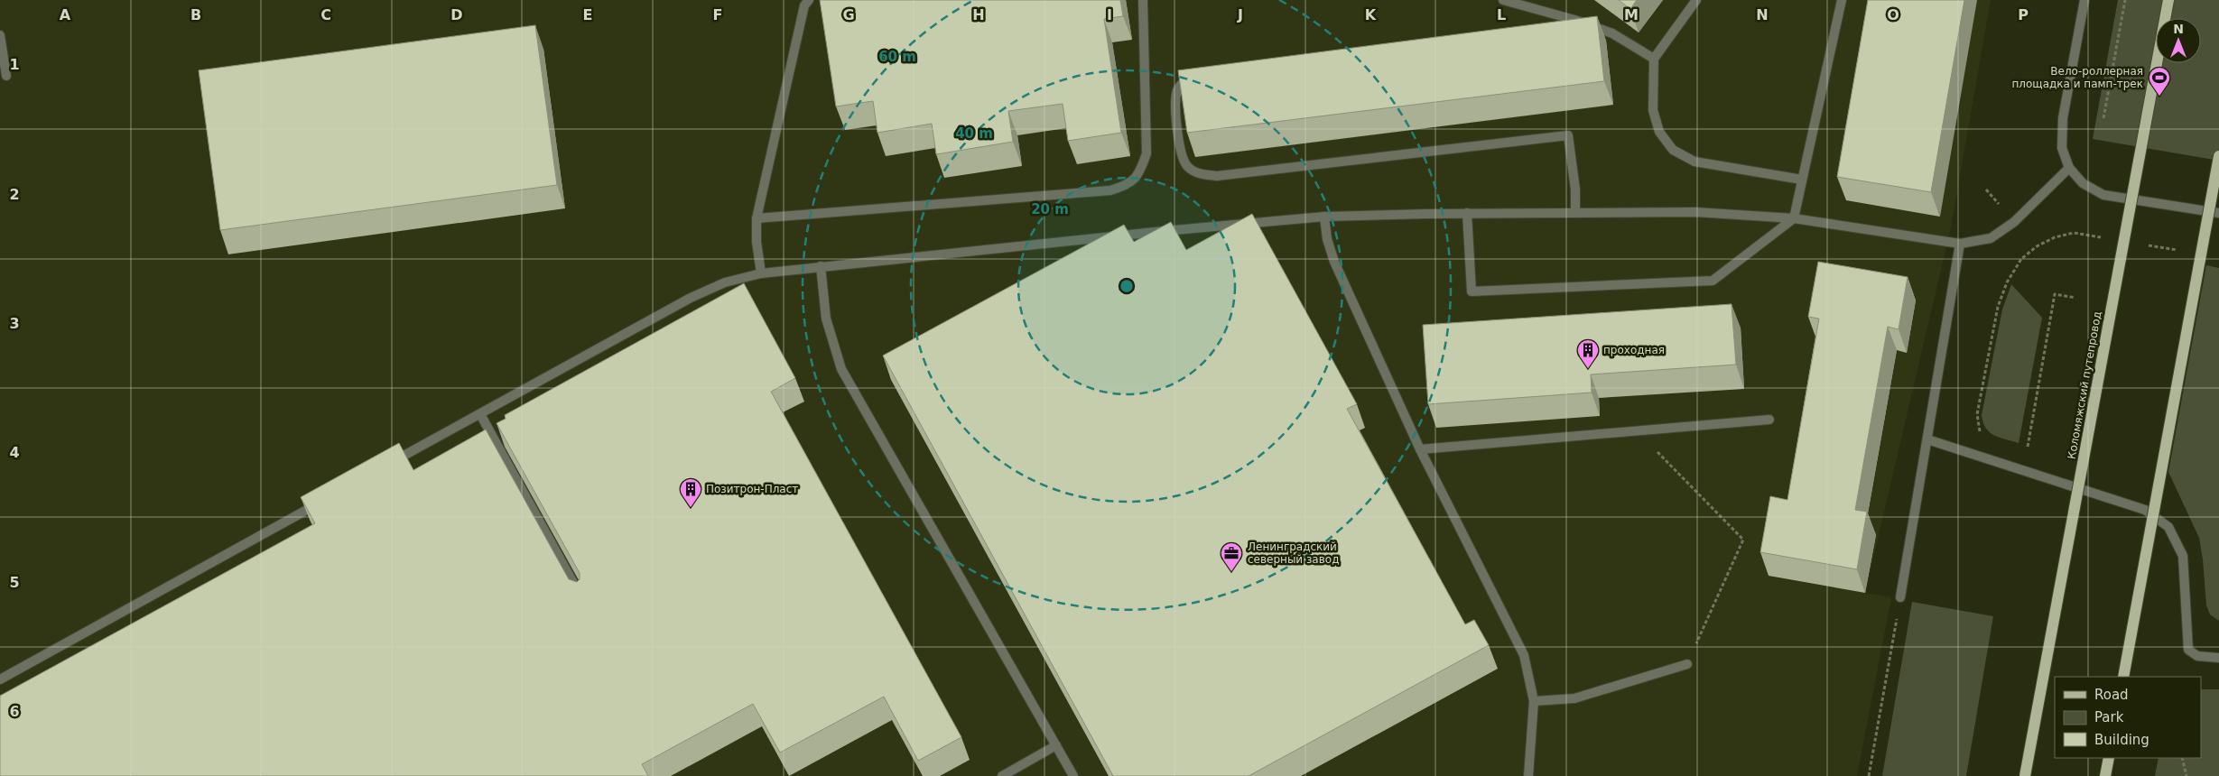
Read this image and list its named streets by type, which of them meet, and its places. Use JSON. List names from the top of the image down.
{
  "streets": {
    "main road": ["Коломяжский путепровод"]
  },
  "places": {
    "sports": ["Вело-роллерная площадка и памп-трек"],
    "building": ["проходная", "Позитрон-Пласт"],
    "office": ["Ленинградский северный завод"]
  },
  "legend": ["Road", "Park", "Building"],
  "north": "top",
  "grid": {
    "columns": [
      "A",
      "B",
      "C",
      "D",
      "E",
      "F",
      "G",
      "H",
      "I",
      "J",
      "K",
      "L",
      "M",
      "N",
      "O",
      "P"
    ],
    "rows": [
      "1",
      "2",
      "3",
      "4",
      "5",
      "6"
    ]
  },
  "rings": ["60 m", "40 m", "20 m"]
}
